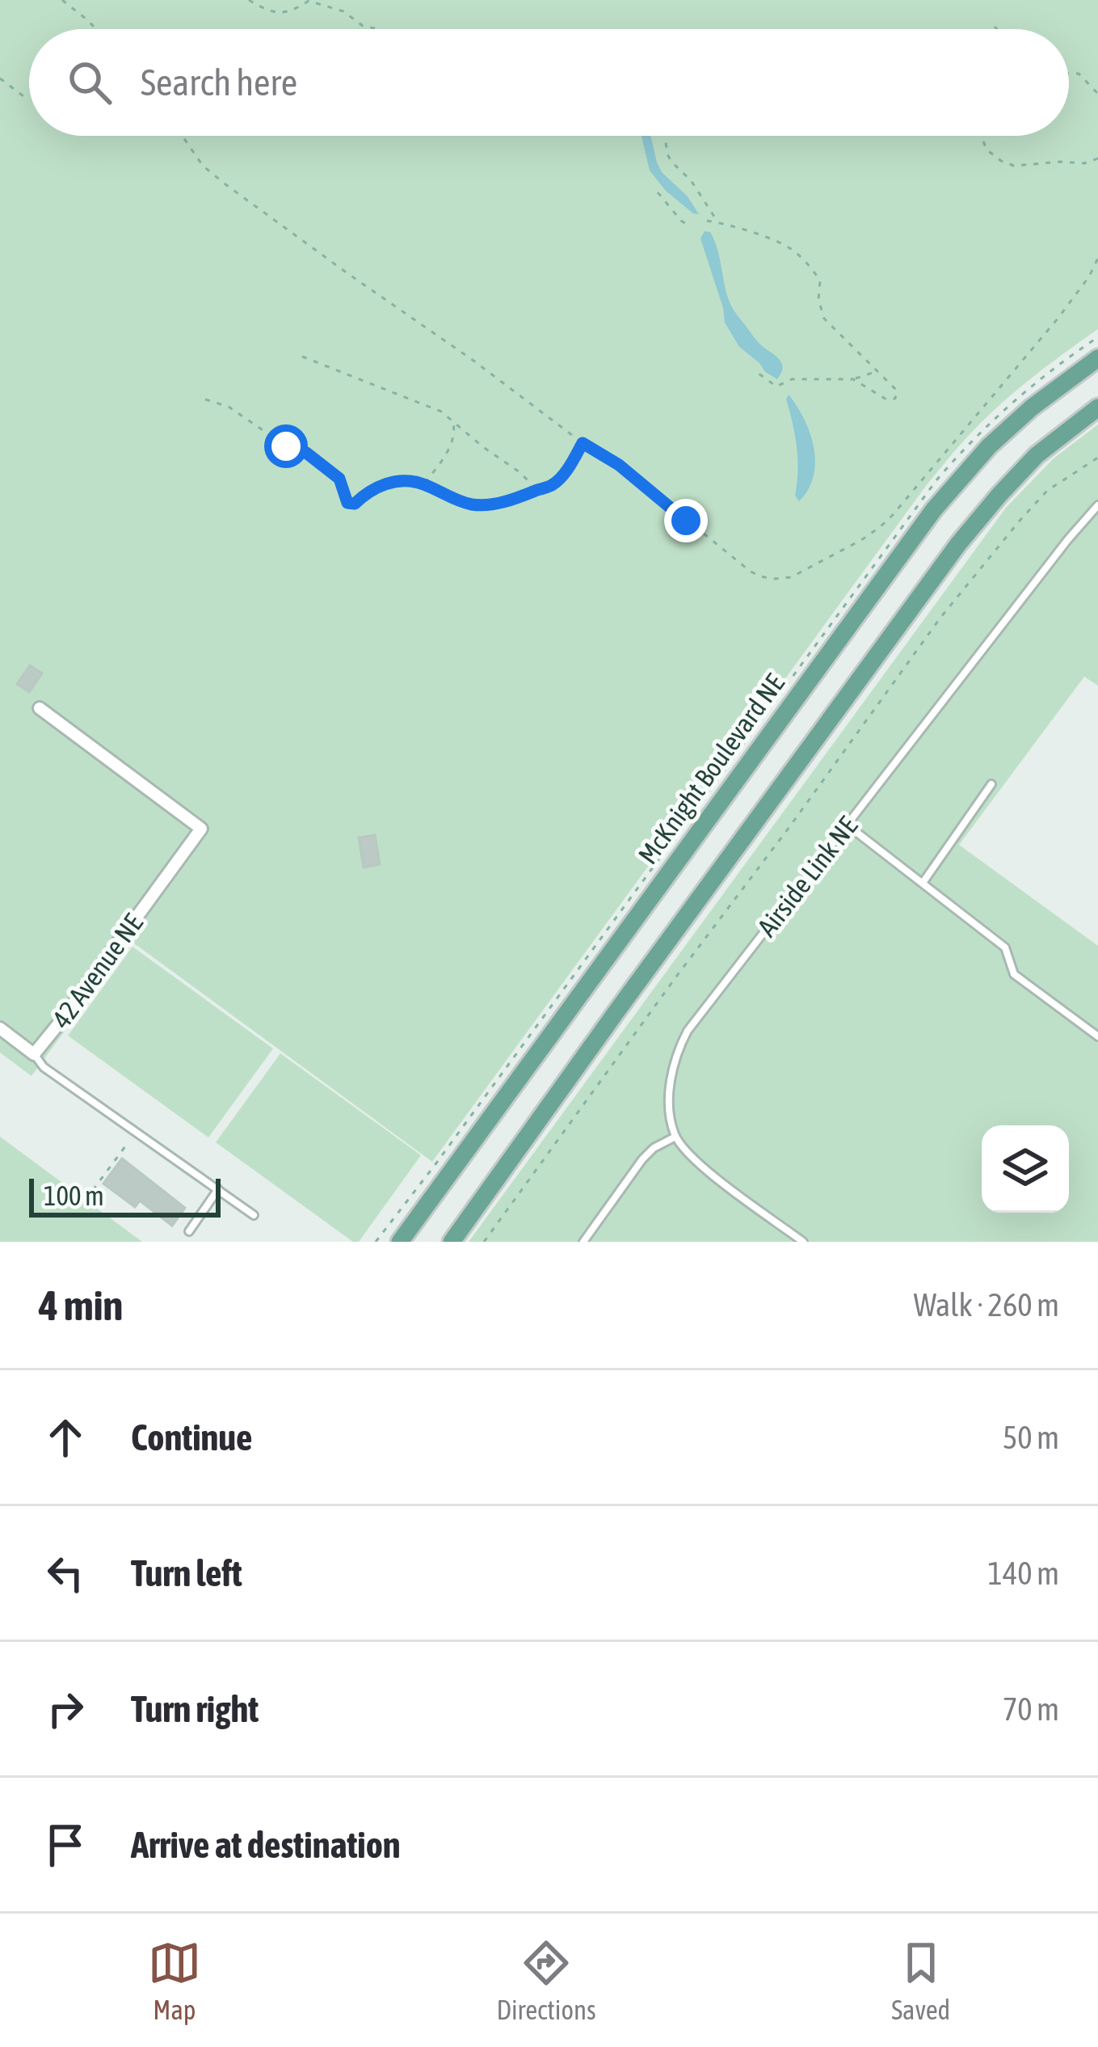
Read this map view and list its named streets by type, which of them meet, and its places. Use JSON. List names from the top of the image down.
{
  "streets": {
    "main road": ["McKnight Boulevard NE"],
    "street": ["42 Avenue NE"],
    "lane": ["Airside Link NE"]
  },
  "scale_bar": "100 m",
  "page": {
    "search": "Search here",
    "scale": "100 m",
    "heading": ["4 min", "Walk · 260 m"],
    "list": [
      ["Continue", "50 m"],
      ["Turn left", "140 m"],
      ["Turn right", "70 m"],
      "Arrive at destination"
    ],
    "nav": ["Map", "Directions", "Saved"]
  }
}
